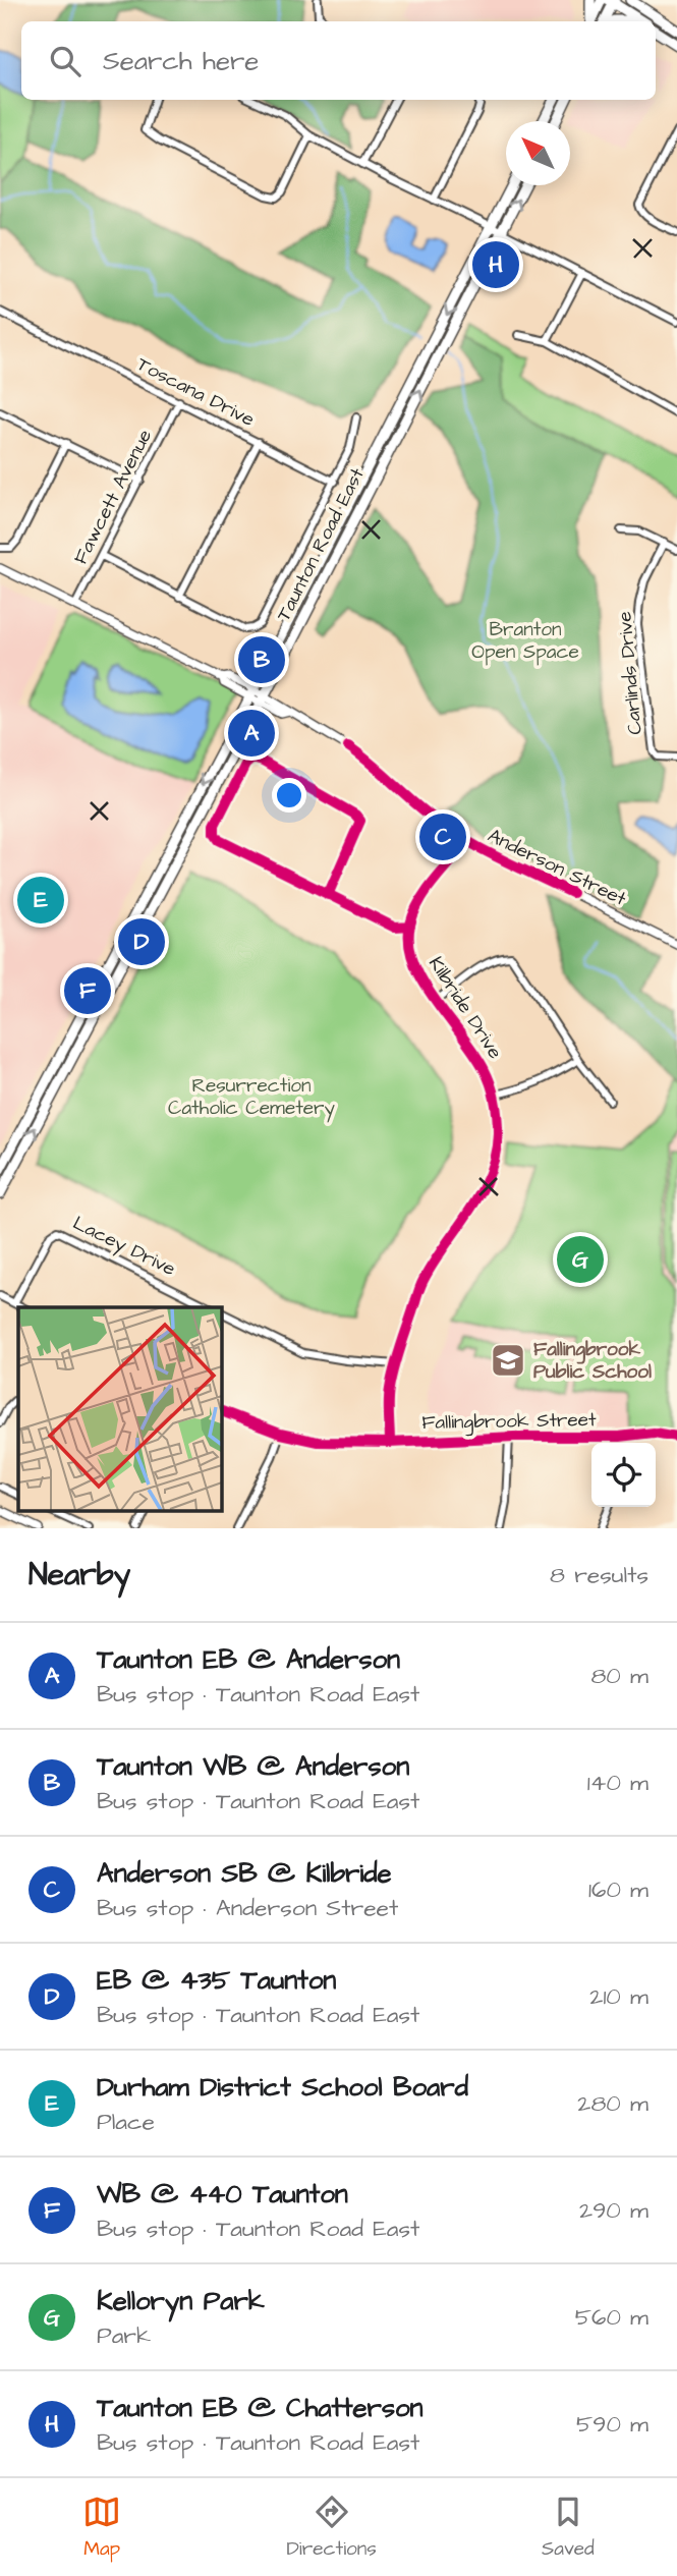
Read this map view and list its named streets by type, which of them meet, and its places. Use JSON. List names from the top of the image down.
{
  "streets": {
    "main road": ["Taunton Road East"],
    "street": [
      "Toscana Drive",
      "Fawcett Avenue",
      "Carlinds Drive",
      "Anderson Street",
      "Kilbride Drive",
      "Lacey Drive",
      "Fallingbrook Street"
    ]
  },
  "crossings": [
    ["Toscana Drive", "Fawcett Avenue"],
    ["Fawcett Avenue", "Anderson Street"],
    ["Taunton Road East", "Anderson Street"],
    ["Anderson Street", "Kilbride Drive"],
    ["Kilbride Drive", "Fallingbrook Street"]
  ],
  "parks": ["Branton Open Space", "Resurrection Catholic Cemetery"],
  "places": {
    "school or university": ["Fallingbrook Public School"]
  },
  "north": "top left",
  "page": {
    "search": "Search here",
    "pins": [
      "H",
      "B",
      "A",
      "C",
      "E",
      "D",
      "F",
      "G"
    ],
    "heading": ["Nearby", "8 results"],
    "list": [
      {
        "mark": "A",
        "name": "Taunton EB @ Anderson",
        "note": "Bus stop · Taunton Road East",
        "value": "80 m"
      },
      {
        "mark": "B",
        "name": "Taunton WB @ Anderson",
        "note": "Bus stop · Taunton Road East",
        "value": "140 m"
      },
      {
        "mark": "C",
        "name": "Anderson SB @ Kilbride",
        "note": "Bus stop · Anderson Street",
        "value": "160 m"
      },
      {
        "mark": "D",
        "name": "EB @ 435 Taunton",
        "note": "Bus stop · Taunton Road East",
        "value": "210 m"
      },
      {
        "mark": "E",
        "name": "Durham District School Board",
        "note": "Place",
        "value": "280 m"
      },
      {
        "mark": "F",
        "name": "WB @ 440 Taunton",
        "note": "Bus stop · Taunton Road East",
        "value": "290 m"
      },
      {
        "mark": "G",
        "name": "Kelloryn Park",
        "note": "Park",
        "value": "560 m"
      },
      {
        "mark": "H",
        "name": "Taunton EB @ Chatterson",
        "note": "Bus stop · Taunton Road East",
        "value": "590 m"
      }
    ],
    "nav": ["Map", "Directions", "Saved"]
  }
}
